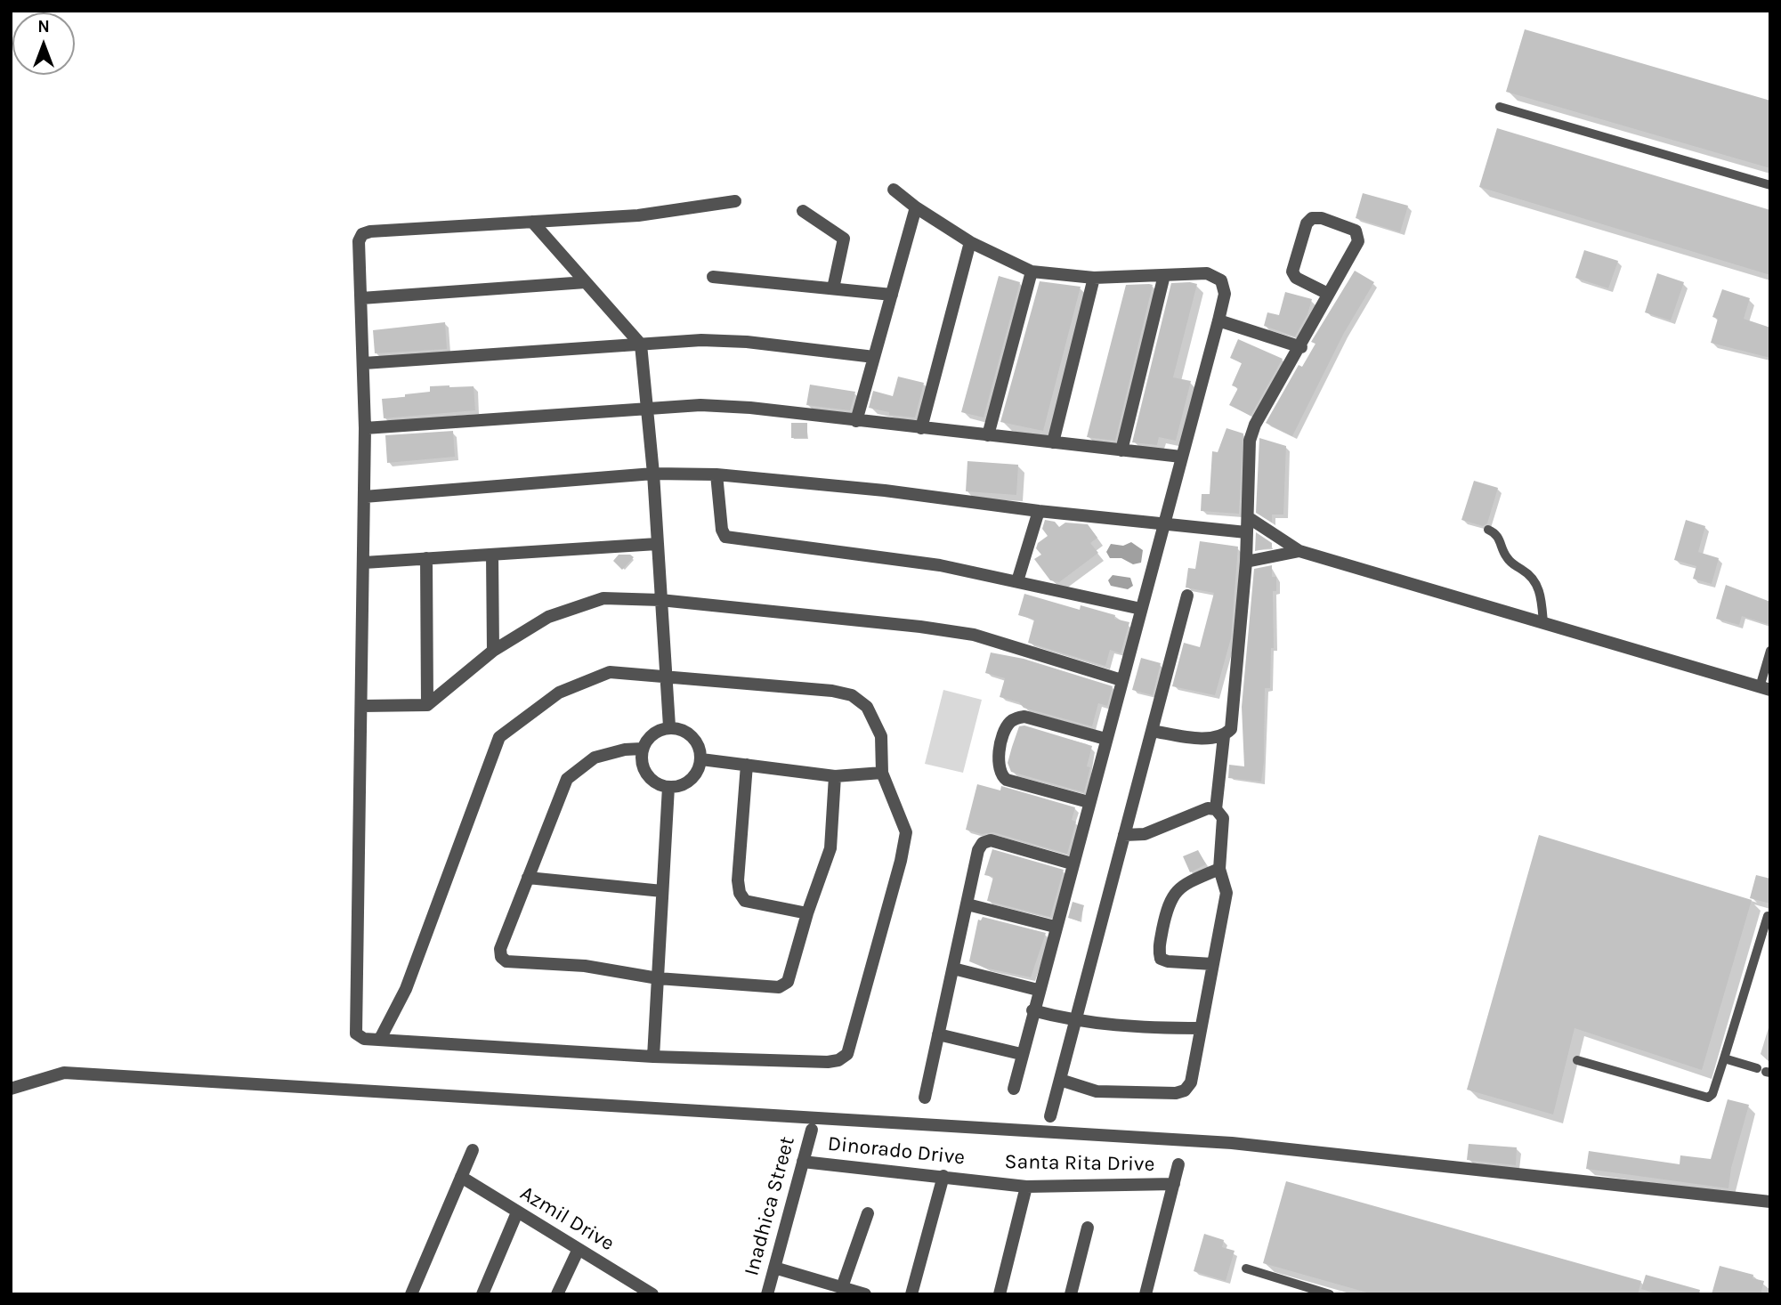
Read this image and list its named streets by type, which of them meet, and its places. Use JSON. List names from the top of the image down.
{
  "streets": {
    "street": [
      "Dinorado Drive",
      "Santa Rita Drive",
      "Inadhica Street",
      "Azmil Drive"
    ]
  },
  "crossings": [
    ["Dinorado Drive", "Santa Rita Drive"],
    ["Dinorado Drive", "Inadhica Street"]
  ],
  "north": "top"
}
